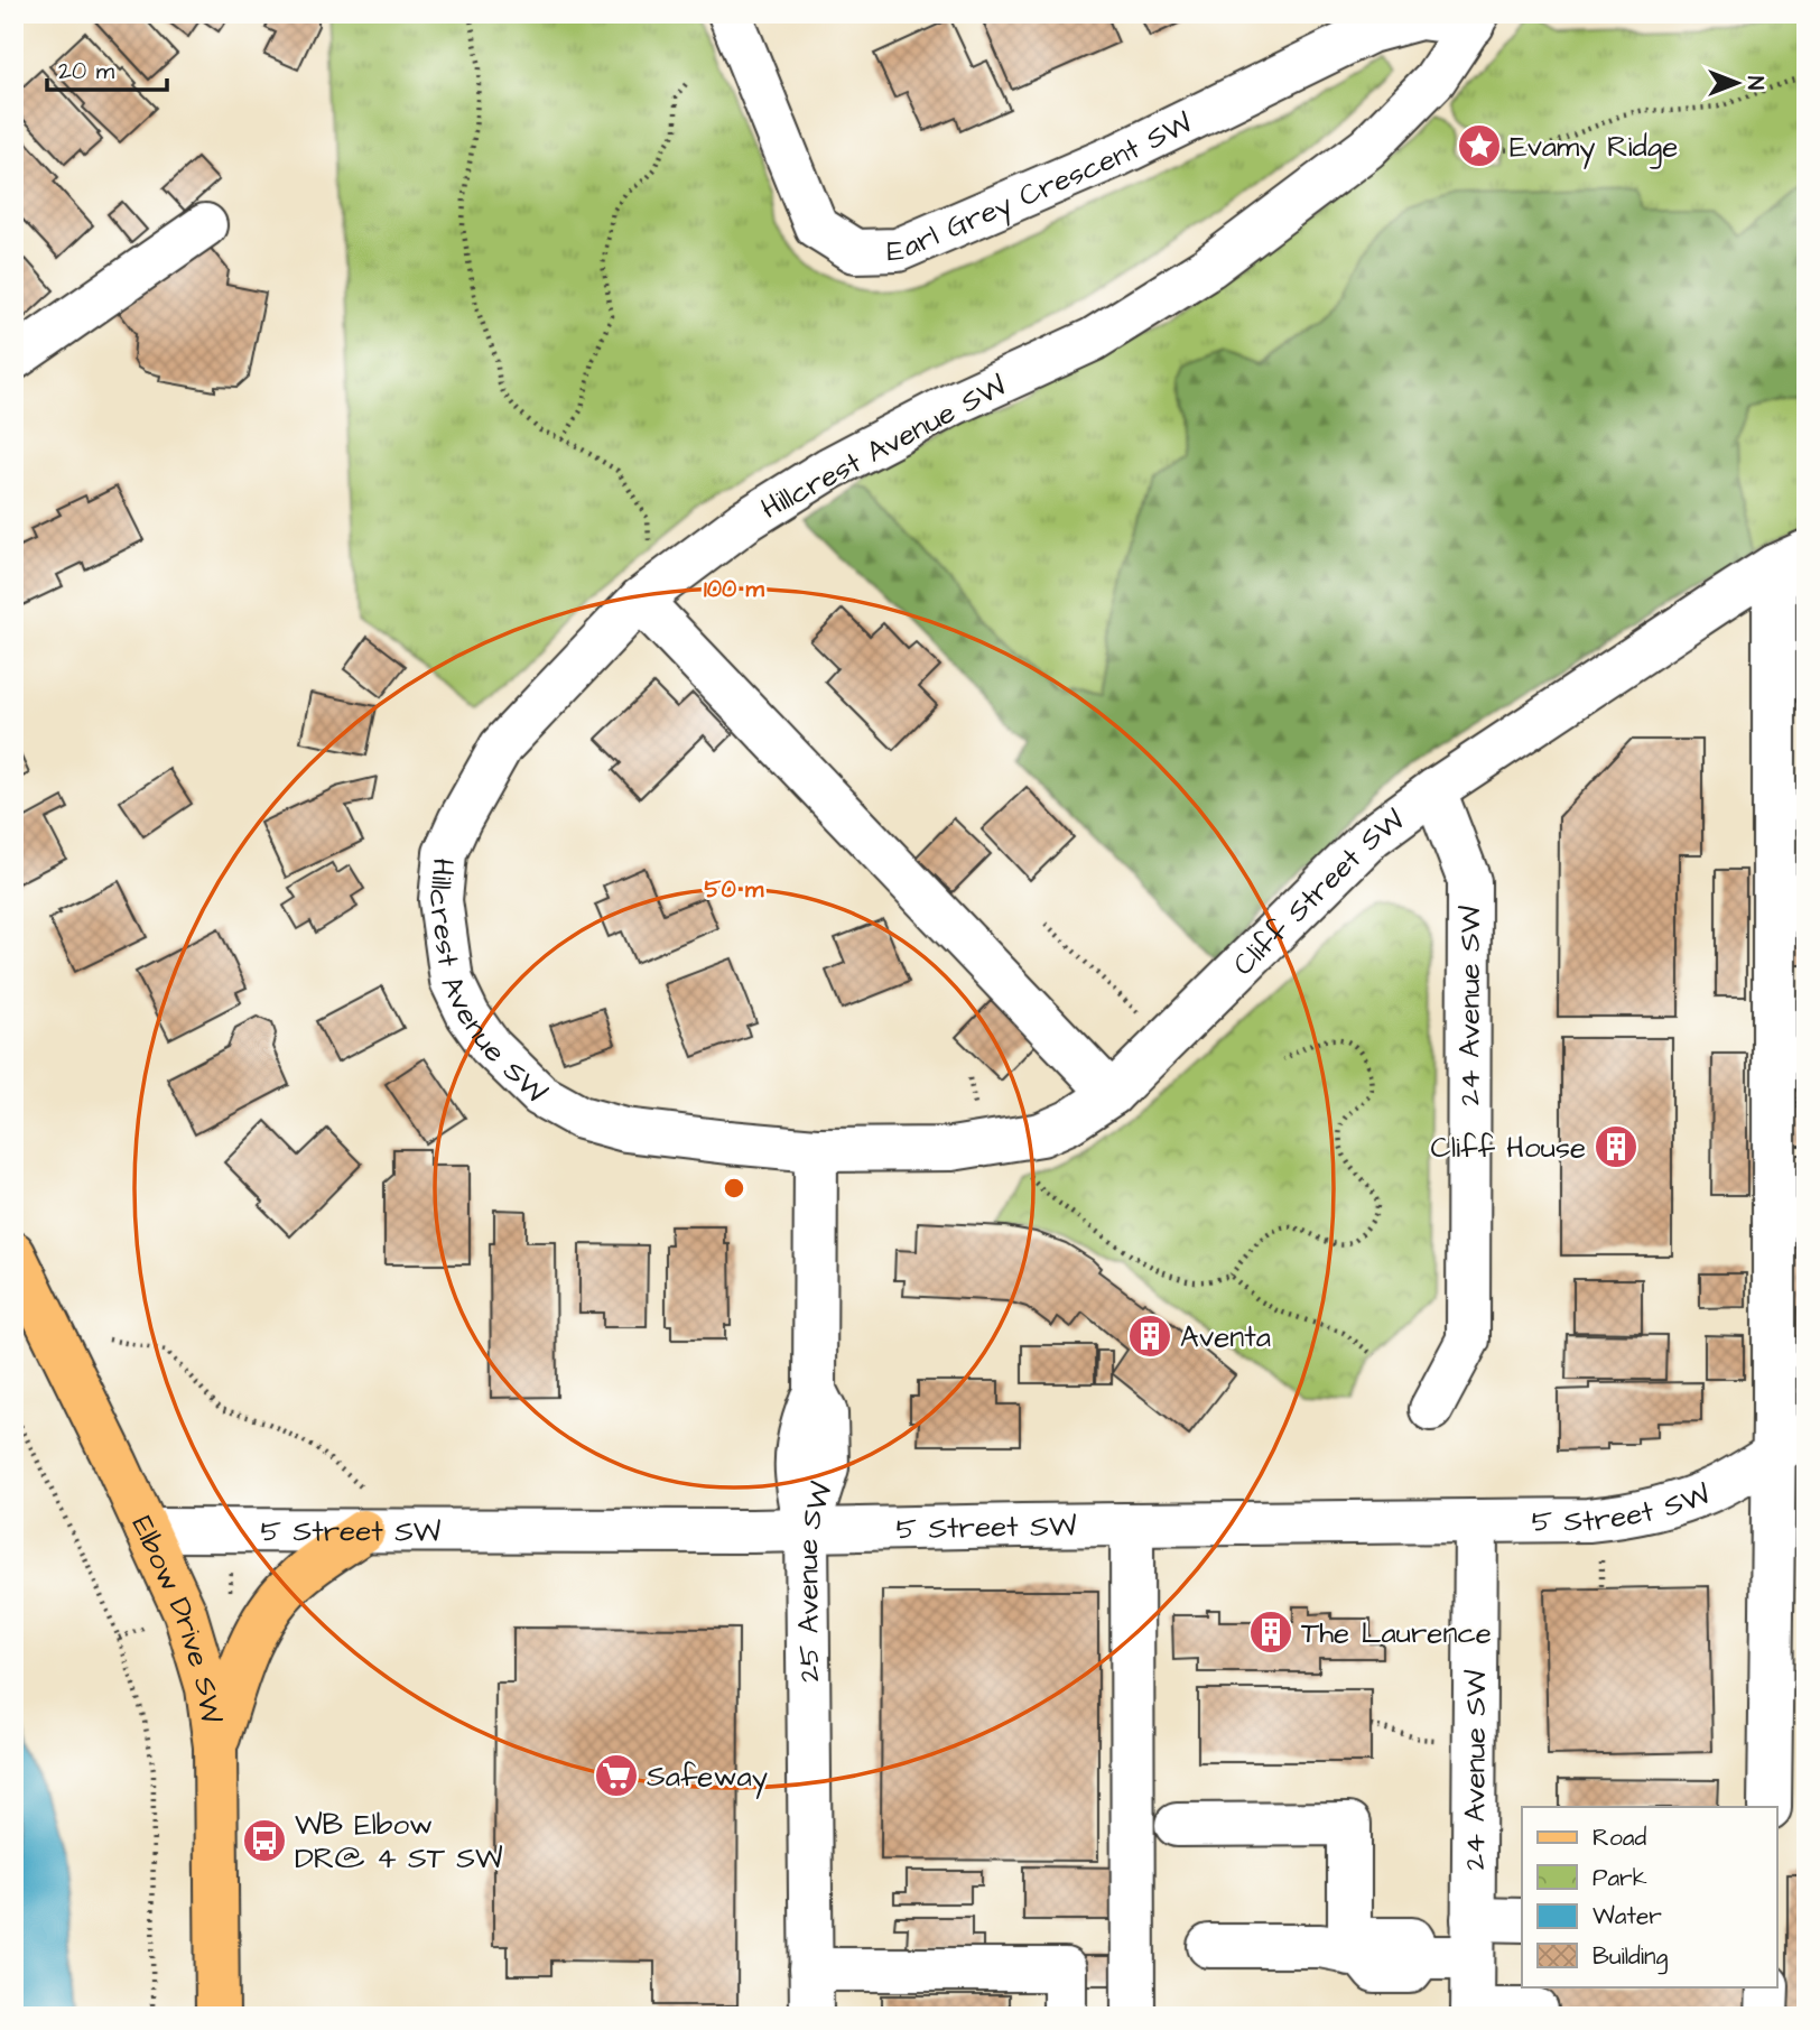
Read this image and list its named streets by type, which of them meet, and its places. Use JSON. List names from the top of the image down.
{
  "streets": {
    "main road": ["Elbow Drive SW"],
    "street": [
      "Earl Grey Crescent SW",
      "Hillcrest Avenue SW",
      "Cliff Street SW",
      "24 Avenue SW",
      "5 Street SW",
      "25 Avenue SW"
    ]
  },
  "crossings": [
    ["Earl Grey Crescent SW", "Hillcrest Avenue SW"],
    ["Hillcrest Avenue SW", "Cliff Street SW"],
    ["Hillcrest Avenue SW", "25 Avenue SW"],
    ["Cliff Street SW", "24 Avenue SW"],
    ["Cliff Street SW", "25 Avenue SW"],
    ["24 Avenue SW", "5 Street SW"],
    ["5 Street SW", "25 Avenue SW"],
    ["5 Street SW", "Elbow Drive SW"]
  ],
  "places": {
    "place": ["Evamy Ridge"],
    "building": ["Cliff House", "Aventa", "The Laurence"],
    "supermarket": ["Safeway"],
    "bus stop": ["WB Elbow DR@ 4 ST SW"]
  },
  "legend": [
    "Road",
    "Park",
    "Water",
    "Building"
  ],
  "scale_bar": "20 m",
  "north": "right",
  "rings": ["100 m", "50 m"]
}
